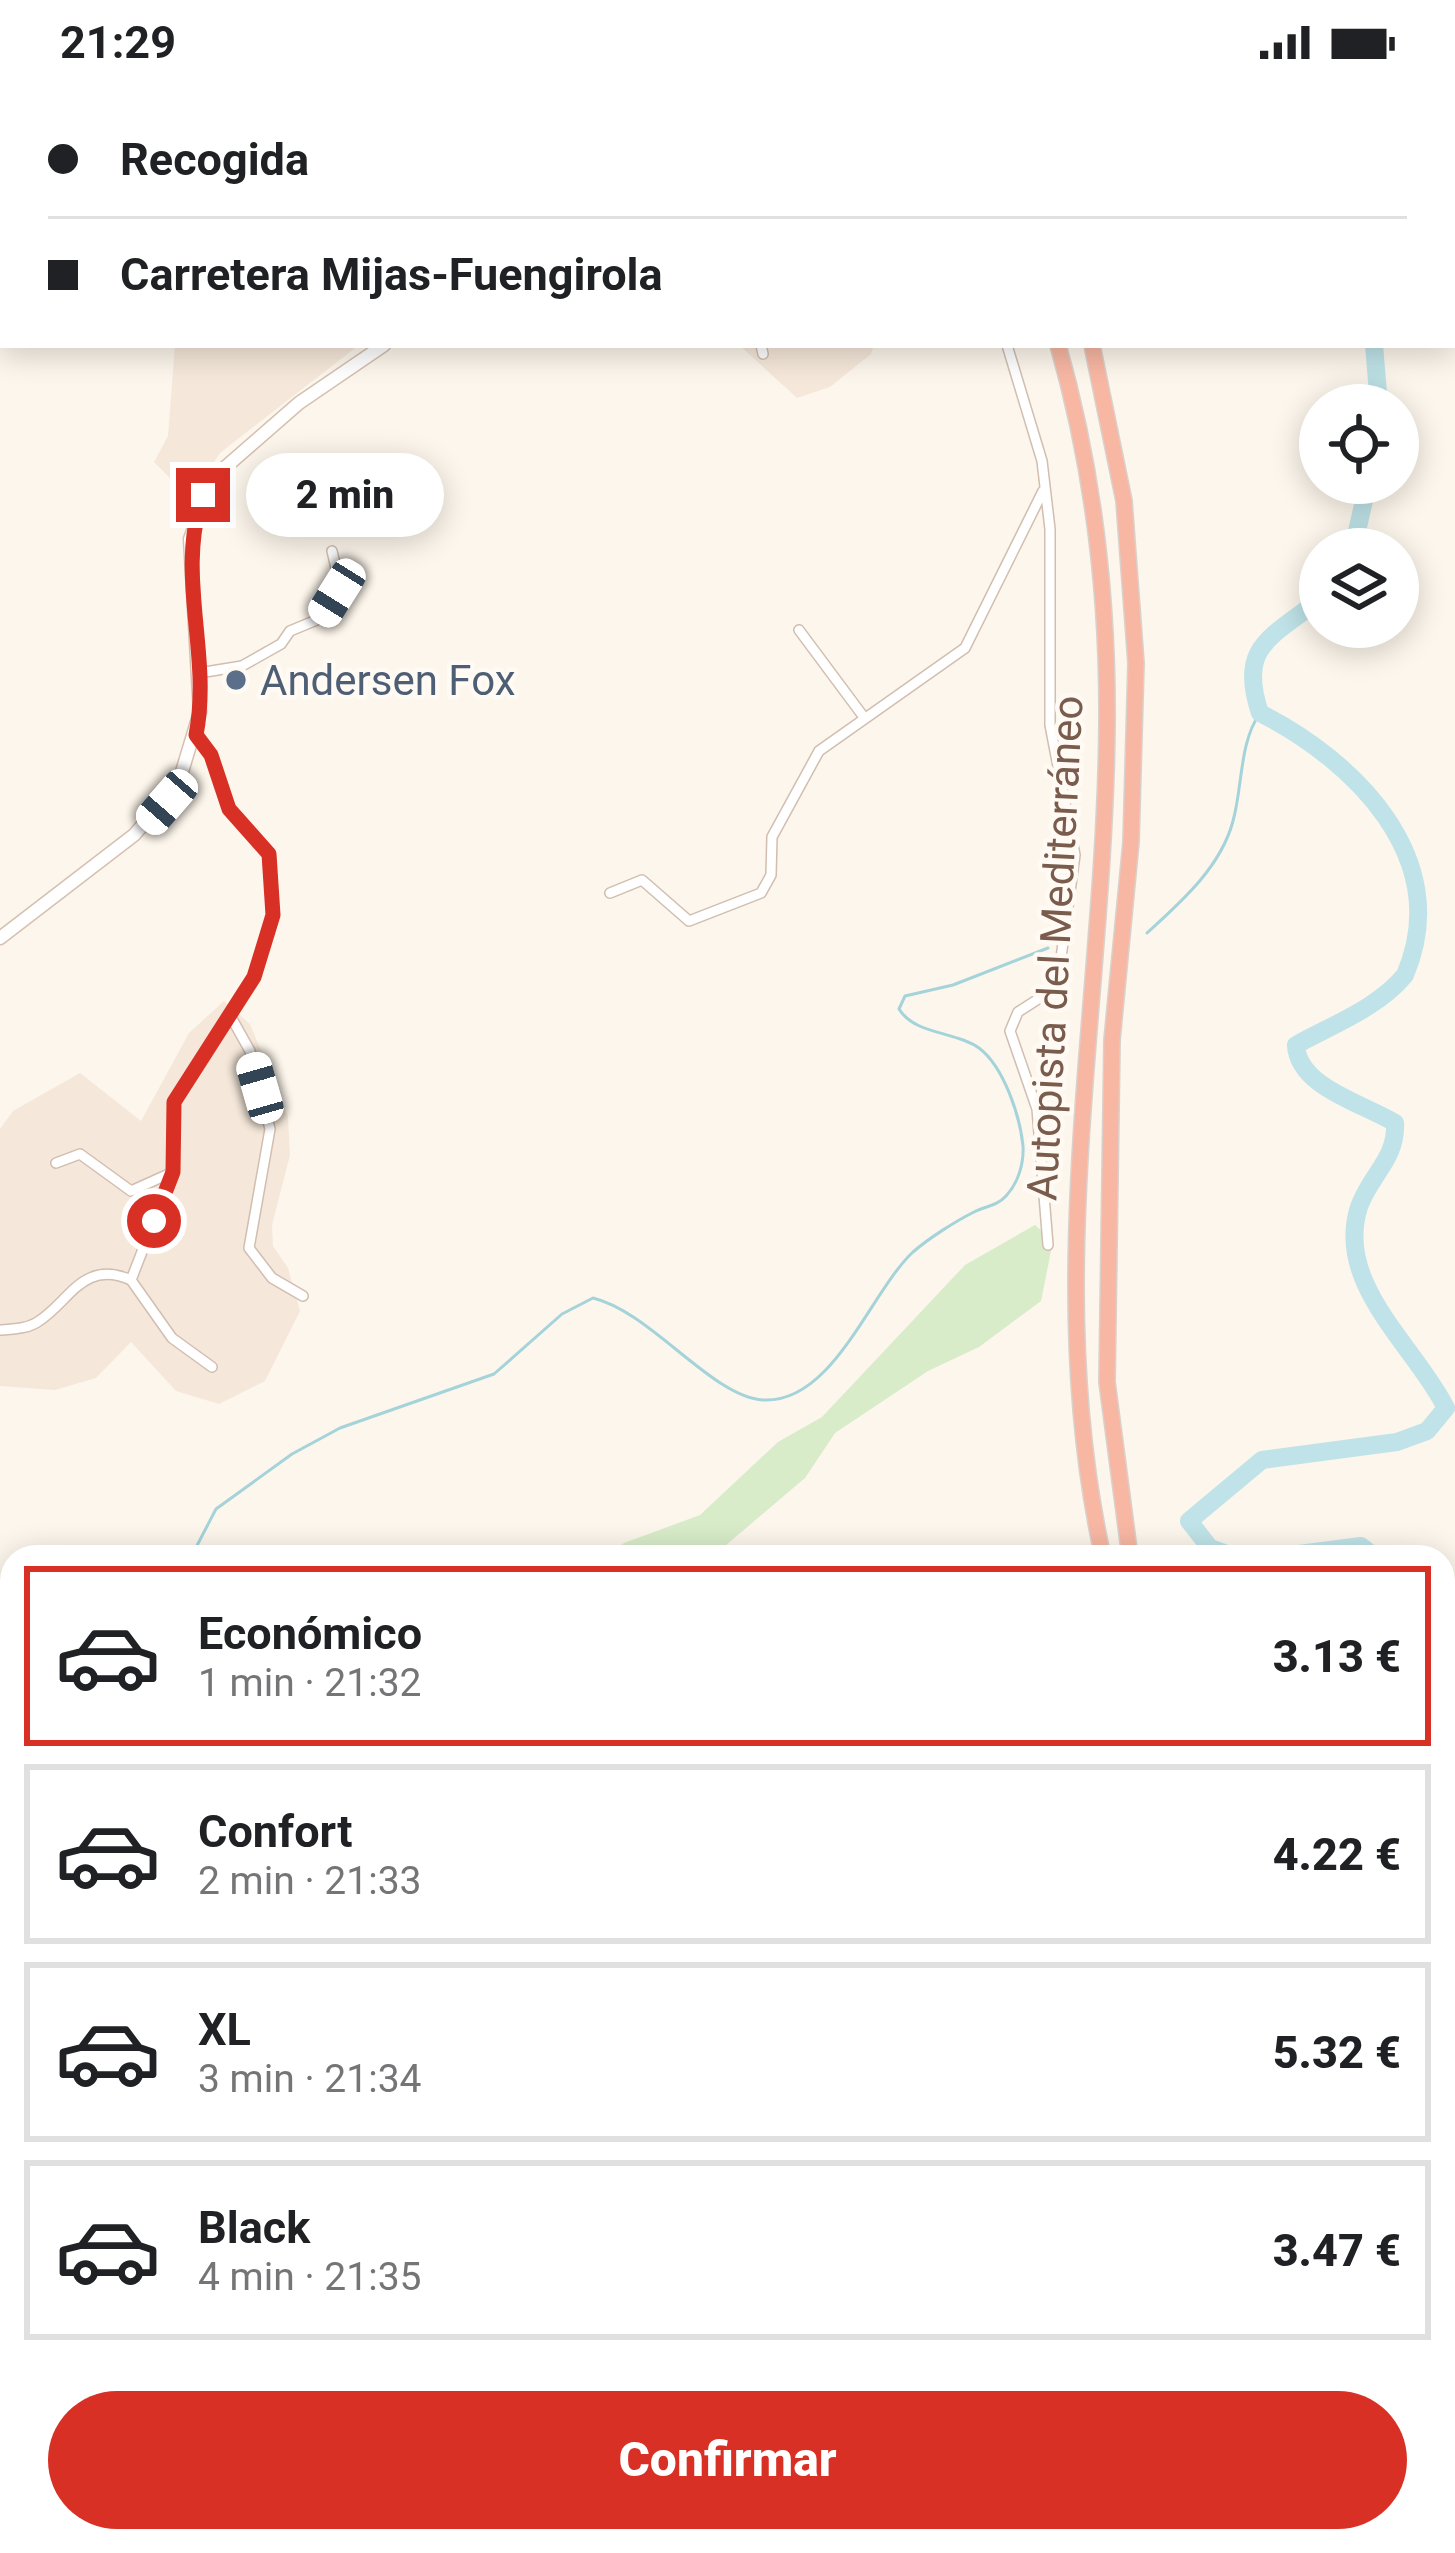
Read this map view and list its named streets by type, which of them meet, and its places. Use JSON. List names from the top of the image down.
{
  "streets": {
    "highway": ["Autopista del Mediterráneo"]
  },
  "places": ["Andersen Fox"],
  "page": {
    "status": "21:29",
    "banner": ["Recogida", "Carretera Mijas-Fuengirola"],
    "bubble": "2 min",
    "list": [
      {
        "name": "Económico",
        "note": "1 min · 21:32",
        "value": "3.13 €"
      },
      {
        "name": "Confort",
        "note": "2 min · 21:33",
        "value": "4.22 €"
      },
      {
        "name": "XL",
        "note": "3 min · 21:34",
        "value": "5.32 €"
      },
      {
        "name": "Black",
        "note": "4 min · 21:35",
        "value": "3.47 €"
      }
    ],
    "buttons": "Confirmar"
  }
}
